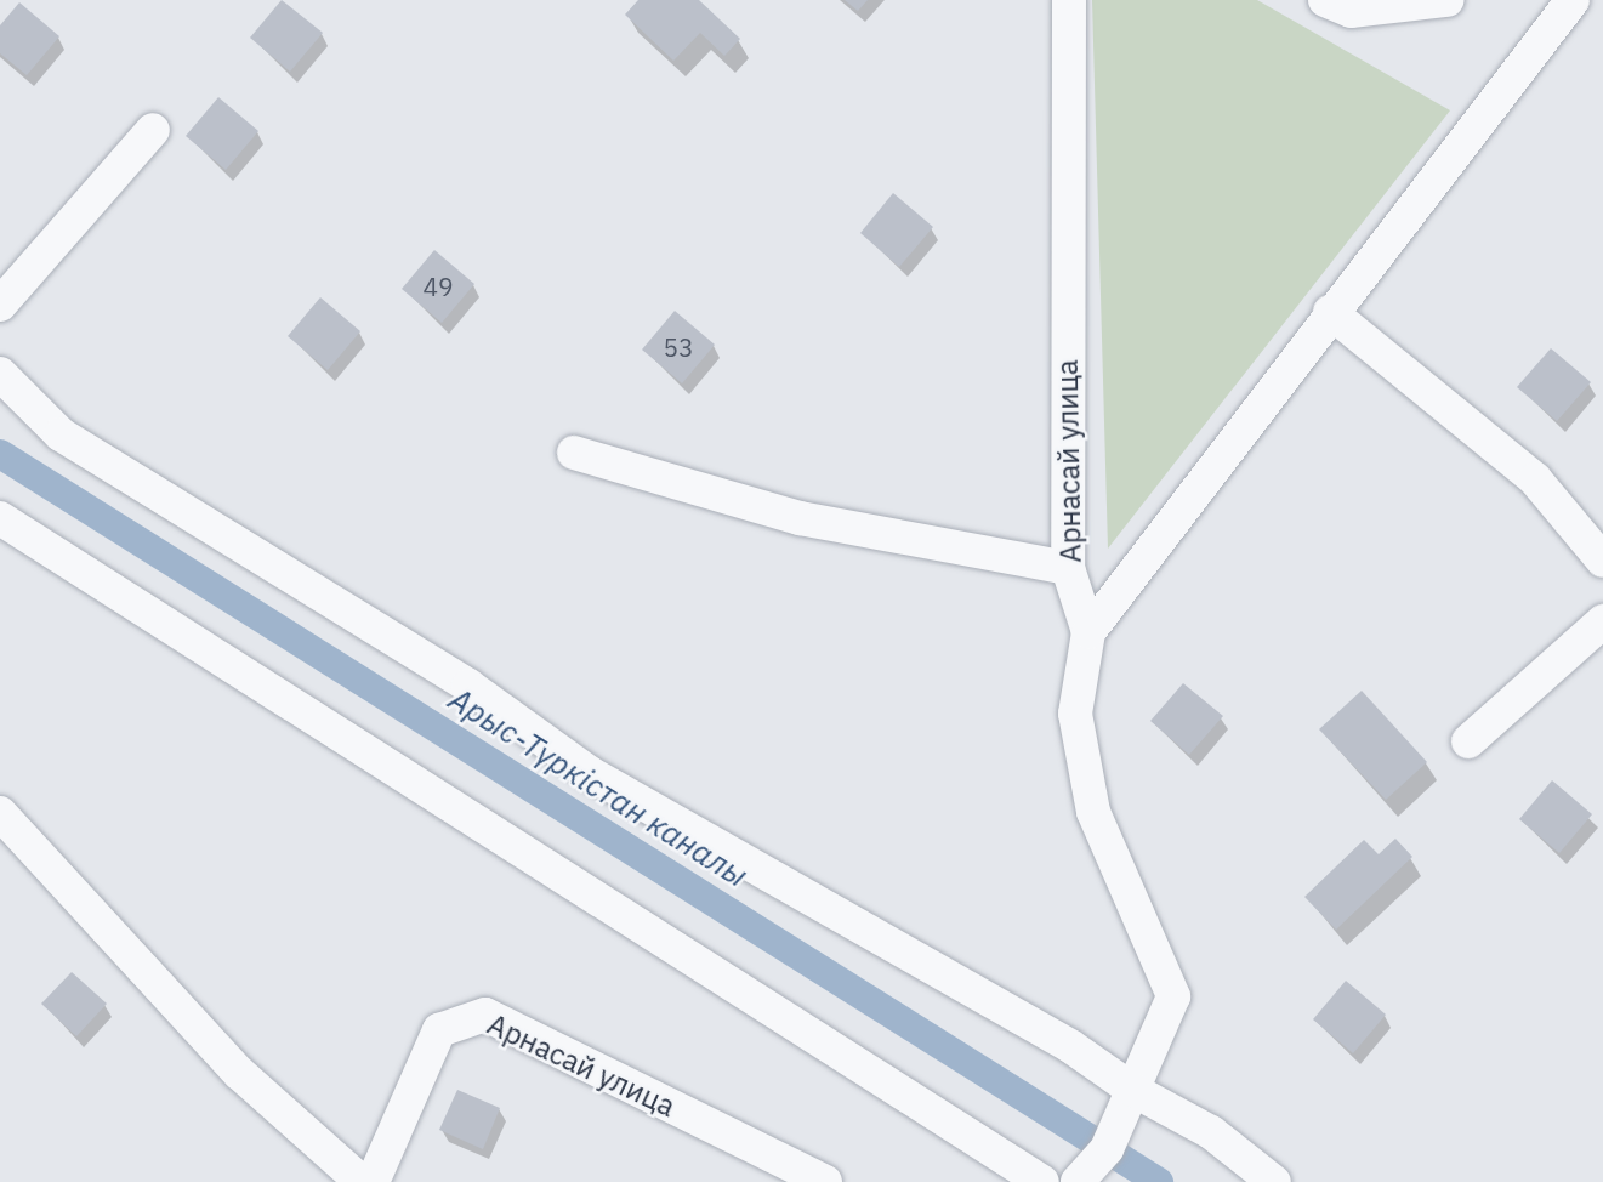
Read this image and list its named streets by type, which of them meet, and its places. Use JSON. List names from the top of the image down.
{
  "streets": {
    "street": ["Арнасай улица"]
  },
  "water": ["Арыс-Түркістан каналы"],
  "house_numbers": ["49", "53"]
}
